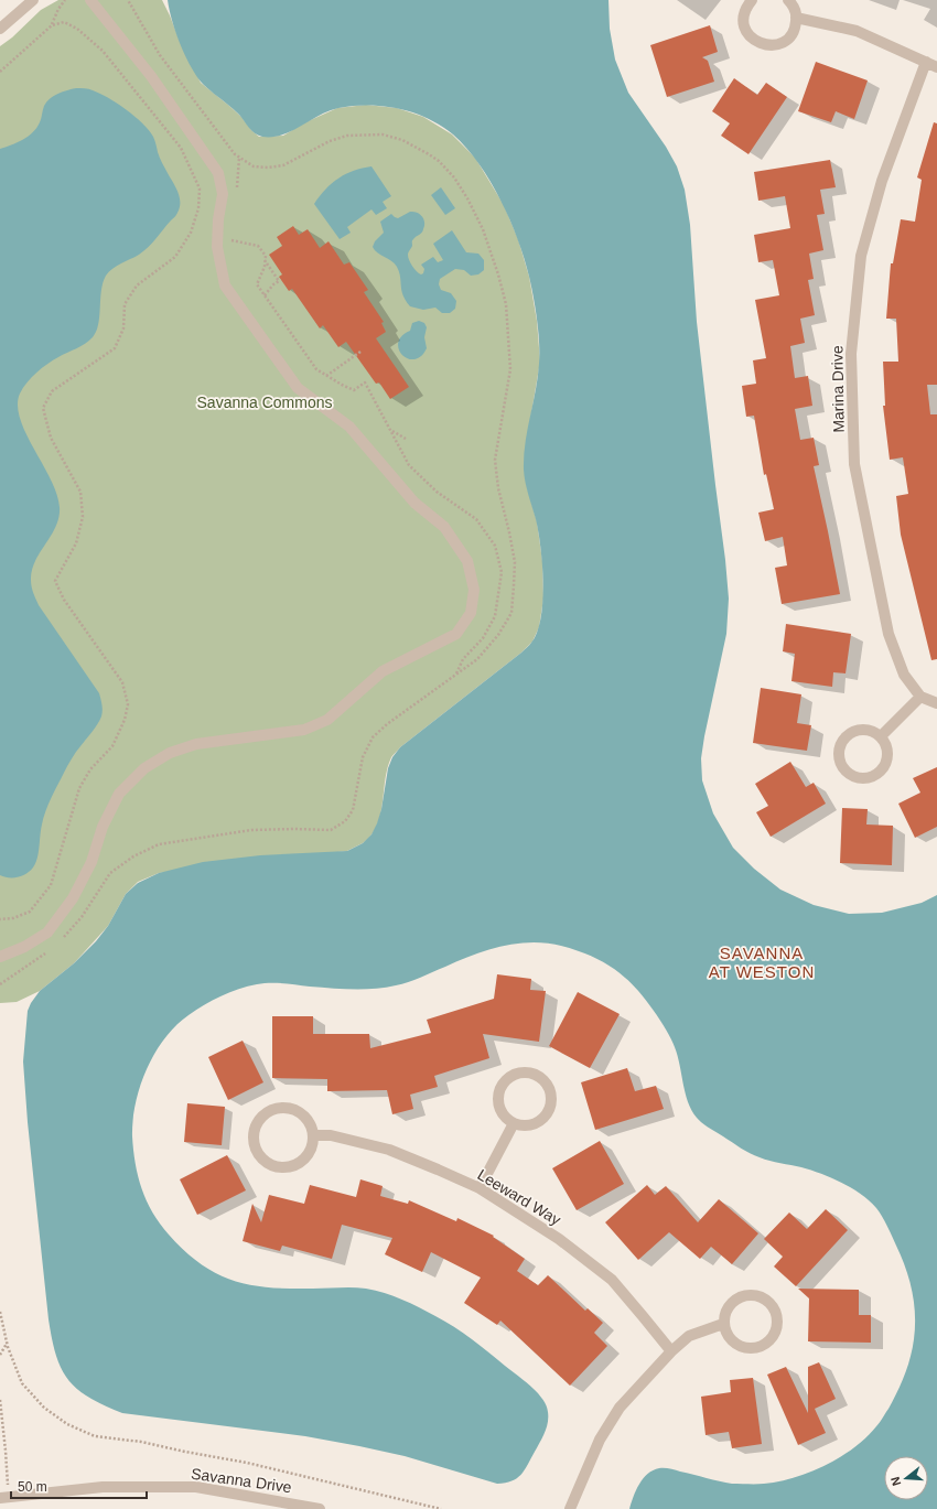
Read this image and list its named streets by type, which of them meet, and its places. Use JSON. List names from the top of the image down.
{
  "streets": {
    "street": ["Marina Drive", "Leeward Way", "Savanna Drive"]
  },
  "districts": ["SAVANNA AT WESTON"],
  "parks": ["Savanna Commons"],
  "scale_bar": "50 m",
  "north": "left"
}
